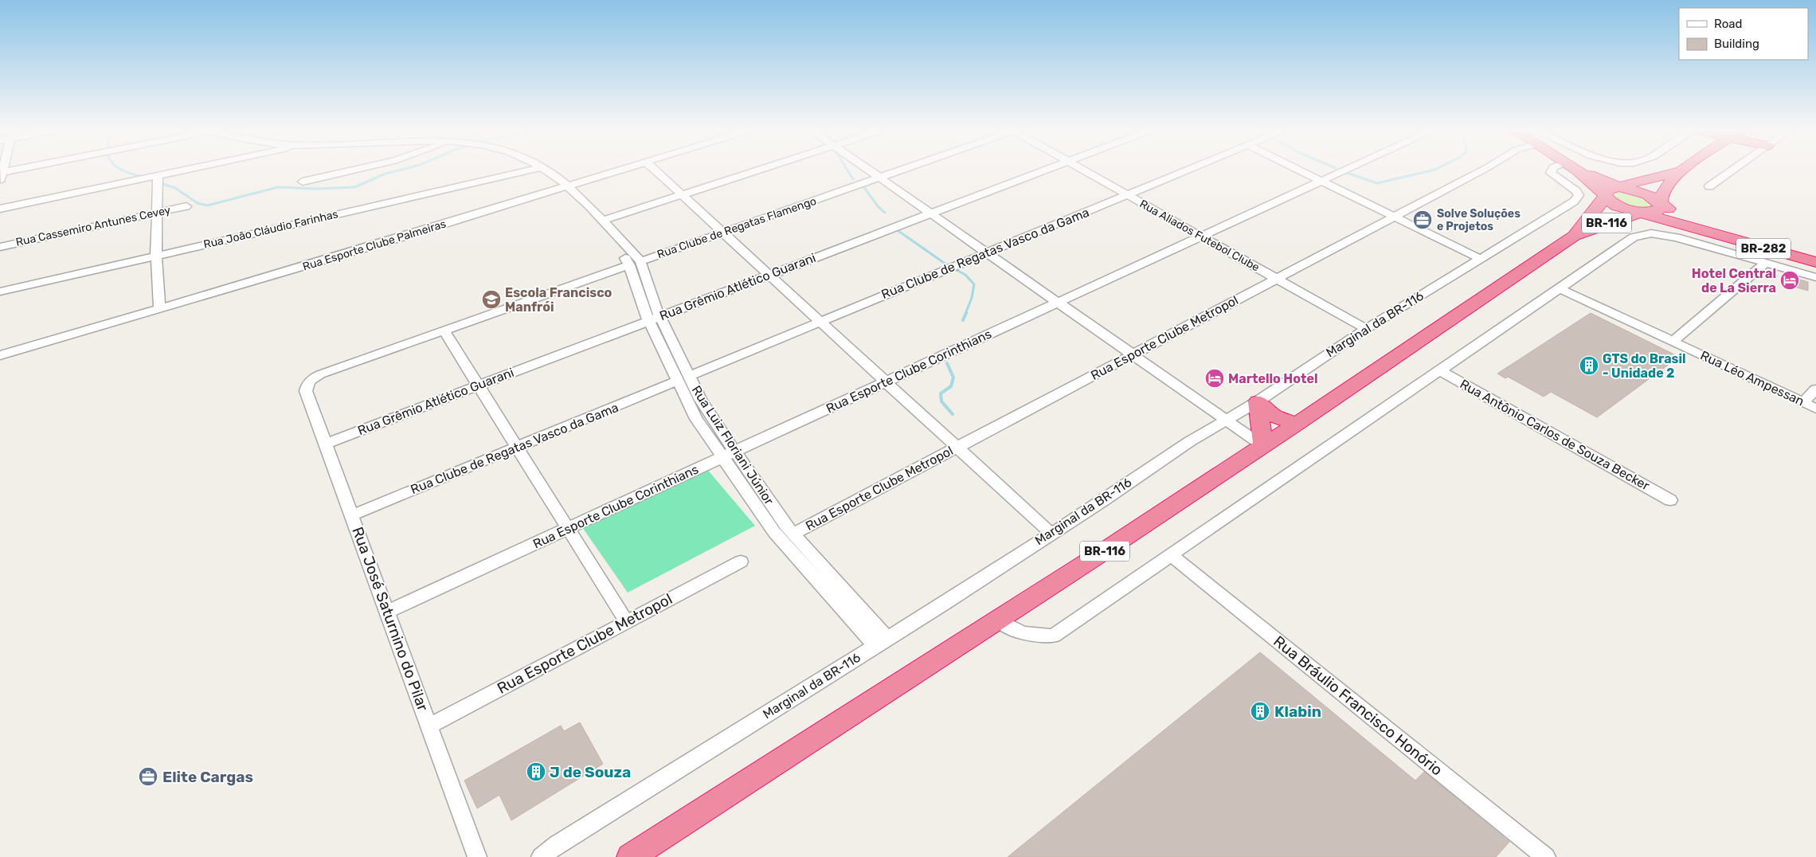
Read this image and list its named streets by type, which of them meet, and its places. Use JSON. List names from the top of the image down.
{
  "streets": {
    "highway": ["BR-116", "BR-282"],
    "street": [
      "Rua Cassemiro Antunes Cevey",
      "Rua Clube de Regatas Flamengo",
      "Rua João Cláudio Farinhas",
      "Rua Aliados Futebol Clube",
      "Rua Esporte Clube Palmeiras",
      "Rua Clube de Regatas Vasco da Gama",
      "Rua Grêmio Atlético Guarani",
      "Marginal da BR-116",
      "Rua Esporte Clube Metropol",
      "Rua Esporte Clube Corinthians",
      "Rua Léo Ampessan",
      "Rua Antônio Carlos de Souza Becker",
      "Rua Luiz Floriani Júnior",
      "Rua José Saturnino do Pilar",
      "Rua Bráulio Francisco Honório"
    ]
  },
  "crossings": [
    ["BR-116", "BR-282"],
    ["Rua Clube de Regatas Flamengo", "Rua Luiz Floriani Júnior"],
    ["Rua Clube de Regatas Flamengo", "Rua José Saturnino do Pilar"],
    ["Rua Aliados Futebol Clube", "Rua Clube de Regatas Vasco da Gama"],
    ["Rua Aliados Futebol Clube", "Marginal da BR-116"],
    ["Rua Aliados Futebol Clube", "Rua Esporte Clube Metropol"],
    ["Rua Aliados Futebol Clube", "Rua Esporte Clube Corinthians"],
    ["Rua Esporte Clube Palmeiras", "Rua Luiz Floriani Júnior"],
    ["Rua Clube de Regatas Vasco da Gama", "Rua Luiz Floriani Júnior"],
    ["Rua Clube de Regatas Vasco da Gama", "Rua José Saturnino do Pilar"],
    ["Rua Grêmio Atlético Guarani", "Rua Luiz Floriani Júnior"],
    ["Rua Grêmio Atlético Guarani", "Rua José Saturnino do Pilar"],
    ["Marginal da BR-116", "Rua Luiz Floriani Júnior"],
    ["Rua Esporte Clube Metropol", "Rua Luiz Floriani Júnior"],
    ["Rua Esporte Clube Metropol", "Rua José Saturnino do Pilar"],
    ["Rua Esporte Clube Corinthians", "Rua Luiz Floriani Júnior"],
    ["Rua Esporte Clube Corinthians", "Rua José Saturnino do Pilar"]
  ],
  "places": {
    "office": ["Solve Soluções e Projetos", "Elite Cargas"],
    "hotel": ["Hotel Central de La Sierra", "Martello Hotel"],
    "school or university": ["Escola Francisco Manfrói"],
    "building": ["GTS do Brasil - Unidade 2", "Klabin", "J de Souza"]
  },
  "legend": ["Road", "Building"]
}
